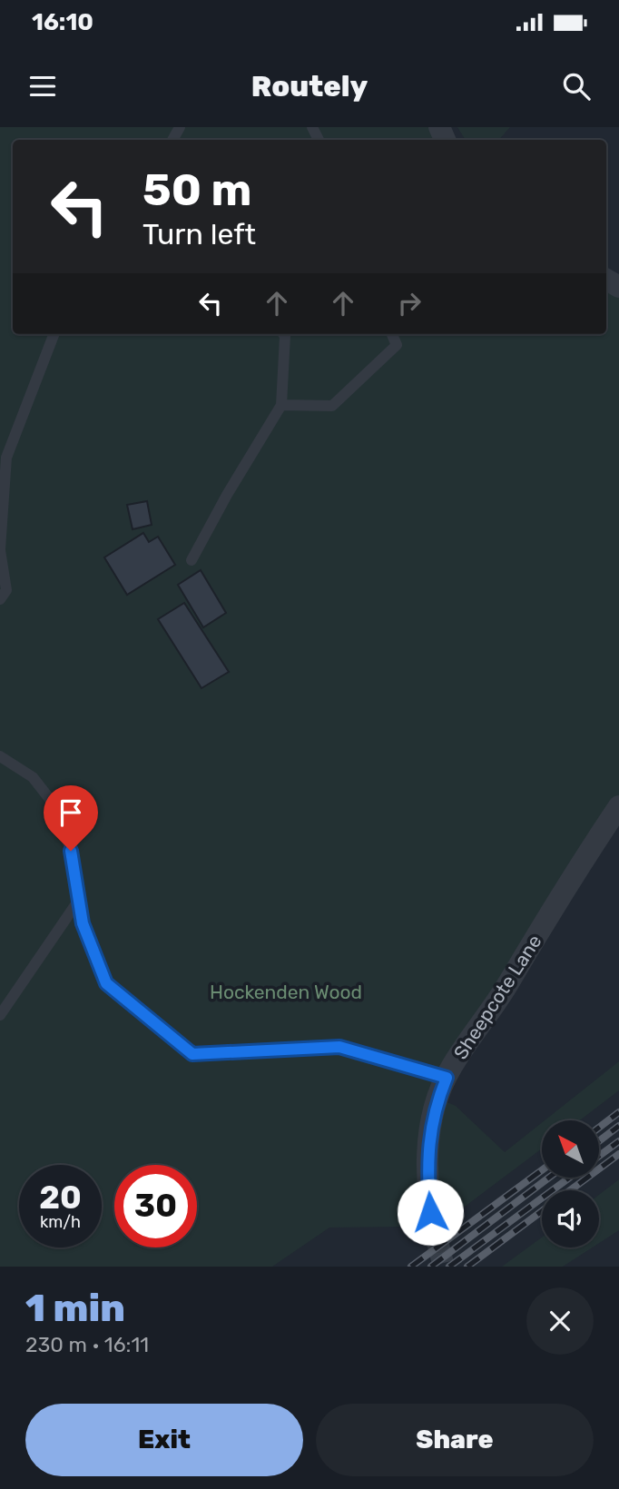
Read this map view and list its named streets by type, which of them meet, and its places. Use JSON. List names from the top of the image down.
{
  "streets": {
    "street": ["Sheepcote Lane"]
  },
  "parks": ["Hockenden Wood"],
  "north": "top left",
  "page": {
    "status": "16:10",
    "header": "Routely",
    "turn": ["50 m", "Turn left"],
    "speed": "20 km/h",
    "limit": "30",
    "heading": ["1 min", "230 m · 16:11"],
    "buttons": ["Exit", "Share"]
  }
}
